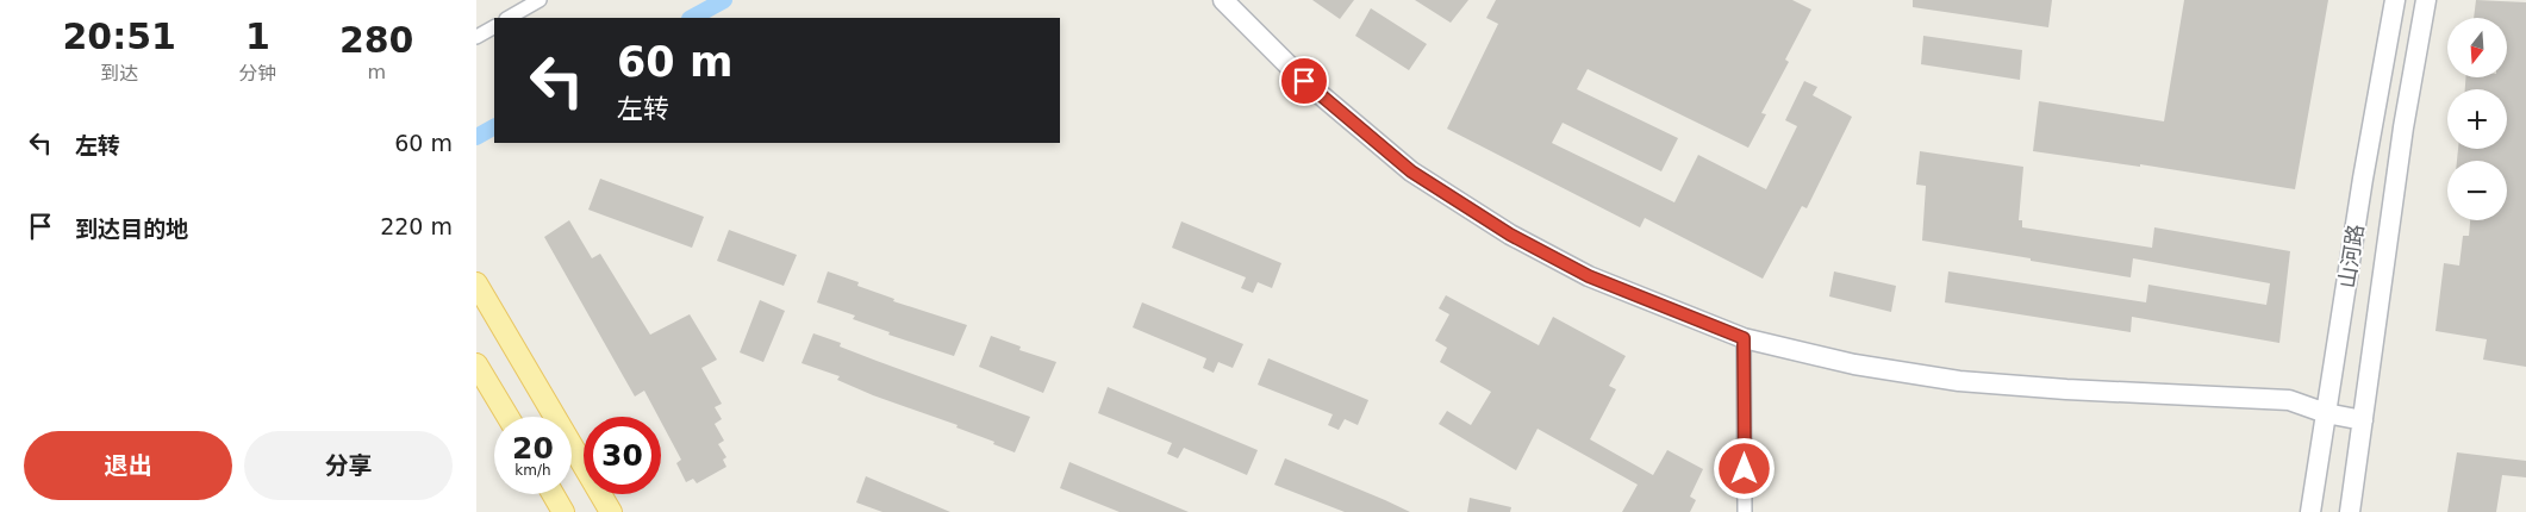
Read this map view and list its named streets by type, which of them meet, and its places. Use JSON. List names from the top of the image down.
{
  "streets": {
    "street": ["山河路"]
  },
  "north": "bottom",
  "page": {
    "eta": [
      "20:51",
      "到达",
      "1",
      "分钟",
      "280",
      "m"
    ],
    "map_buttons": ["+", "−"],
    "turn": ["60 m", "左转"],
    "list": [
      {
        "name": "左转",
        "value": "60 m"
      },
      {
        "name": "到达目的地",
        "value": "220 m"
      }
    ],
    "speed": "20 km/h",
    "limit": "30",
    "buttons": ["退出", "分享"]
  }
}
